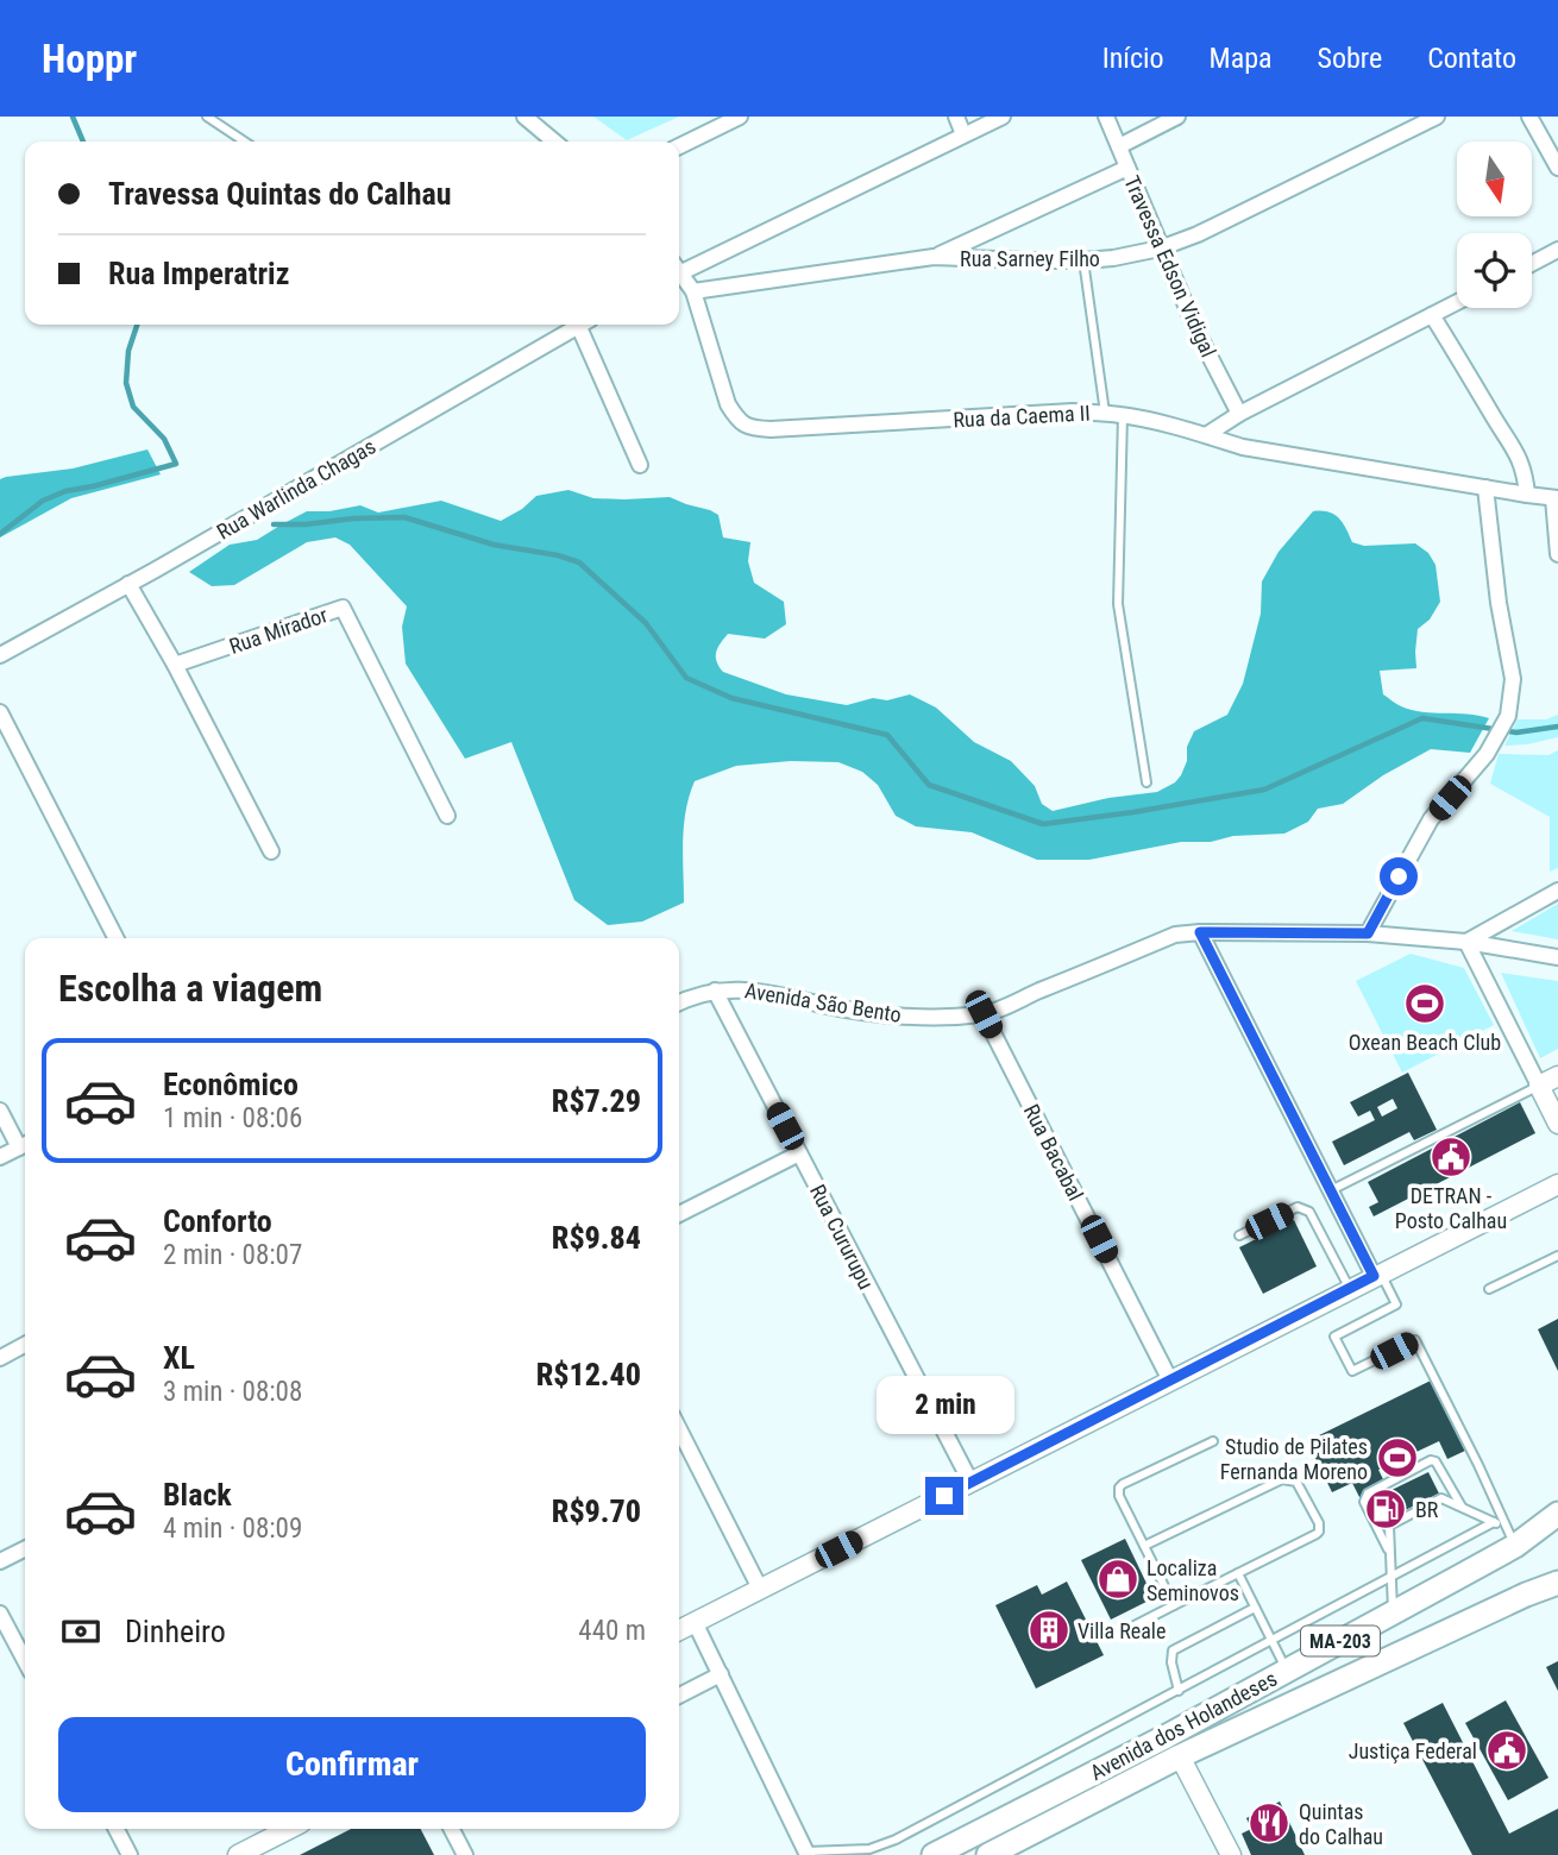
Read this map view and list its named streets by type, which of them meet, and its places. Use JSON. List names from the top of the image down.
{
  "streets": {
    "main road": ["MA-203", "Avenida dos Holandeses"],
    "street": [
      "Rua Sarney Filho",
      "Travessa Edson Vidigal",
      "Rua da Caema II",
      "Rua Warlinda Chagas",
      "Rua Mirador",
      "Avenida São Bento",
      "Rua Bacabal",
      "Rua Cururupu"
    ]
  },
  "crossings": [
    ["Rua Sarney Filho", "Travessa Edson Vidigal"],
    ["Rua Sarney Filho", "Rua da Caema II"],
    ["Avenida São Bento", "Rua Bacabal"],
    ["Avenida São Bento", "Rua Cururupu"]
  ],
  "places": {
    "sports": ["Oxean Beach Club", "Studio de Pilates Fernanda Moreno"],
    "public building": ["DETRAN - Posto Calhau", "Justiça Federal"],
    "fuel station": ["BR"],
    "shop": ["Localiza Seminovos"],
    "building": ["Villa Reale"],
    "restaurant": ["Quintas do Calhau"]
  },
  "north": "bottom",
  "page": {
    "header": "Hoppr",
    "nav": [
      "Início",
      "Mapa",
      "Sobre",
      "Contato"
    ],
    "banner": ["Travessa Quintas do Calhau", "Rua Imperatriz"],
    "heading": "Escolha a viagem",
    "list": [
      {
        "name": "Econômico",
        "note": "1 min · 08:06",
        "value": "R$7.29"
      },
      {
        "name": "Conforto",
        "note": "2 min · 08:07",
        "value": "R$9.84"
      },
      {
        "name": "XL",
        "note": "3 min · 08:08",
        "value": "R$12.40"
      },
      {
        "name": "Black",
        "note": "4 min · 08:09",
        "value": "R$9.70"
      }
    ],
    "bubble": "2 min",
    "pay": ["Dinheiro", "440 m"],
    "buttons": "Confirmar"
  }
}
